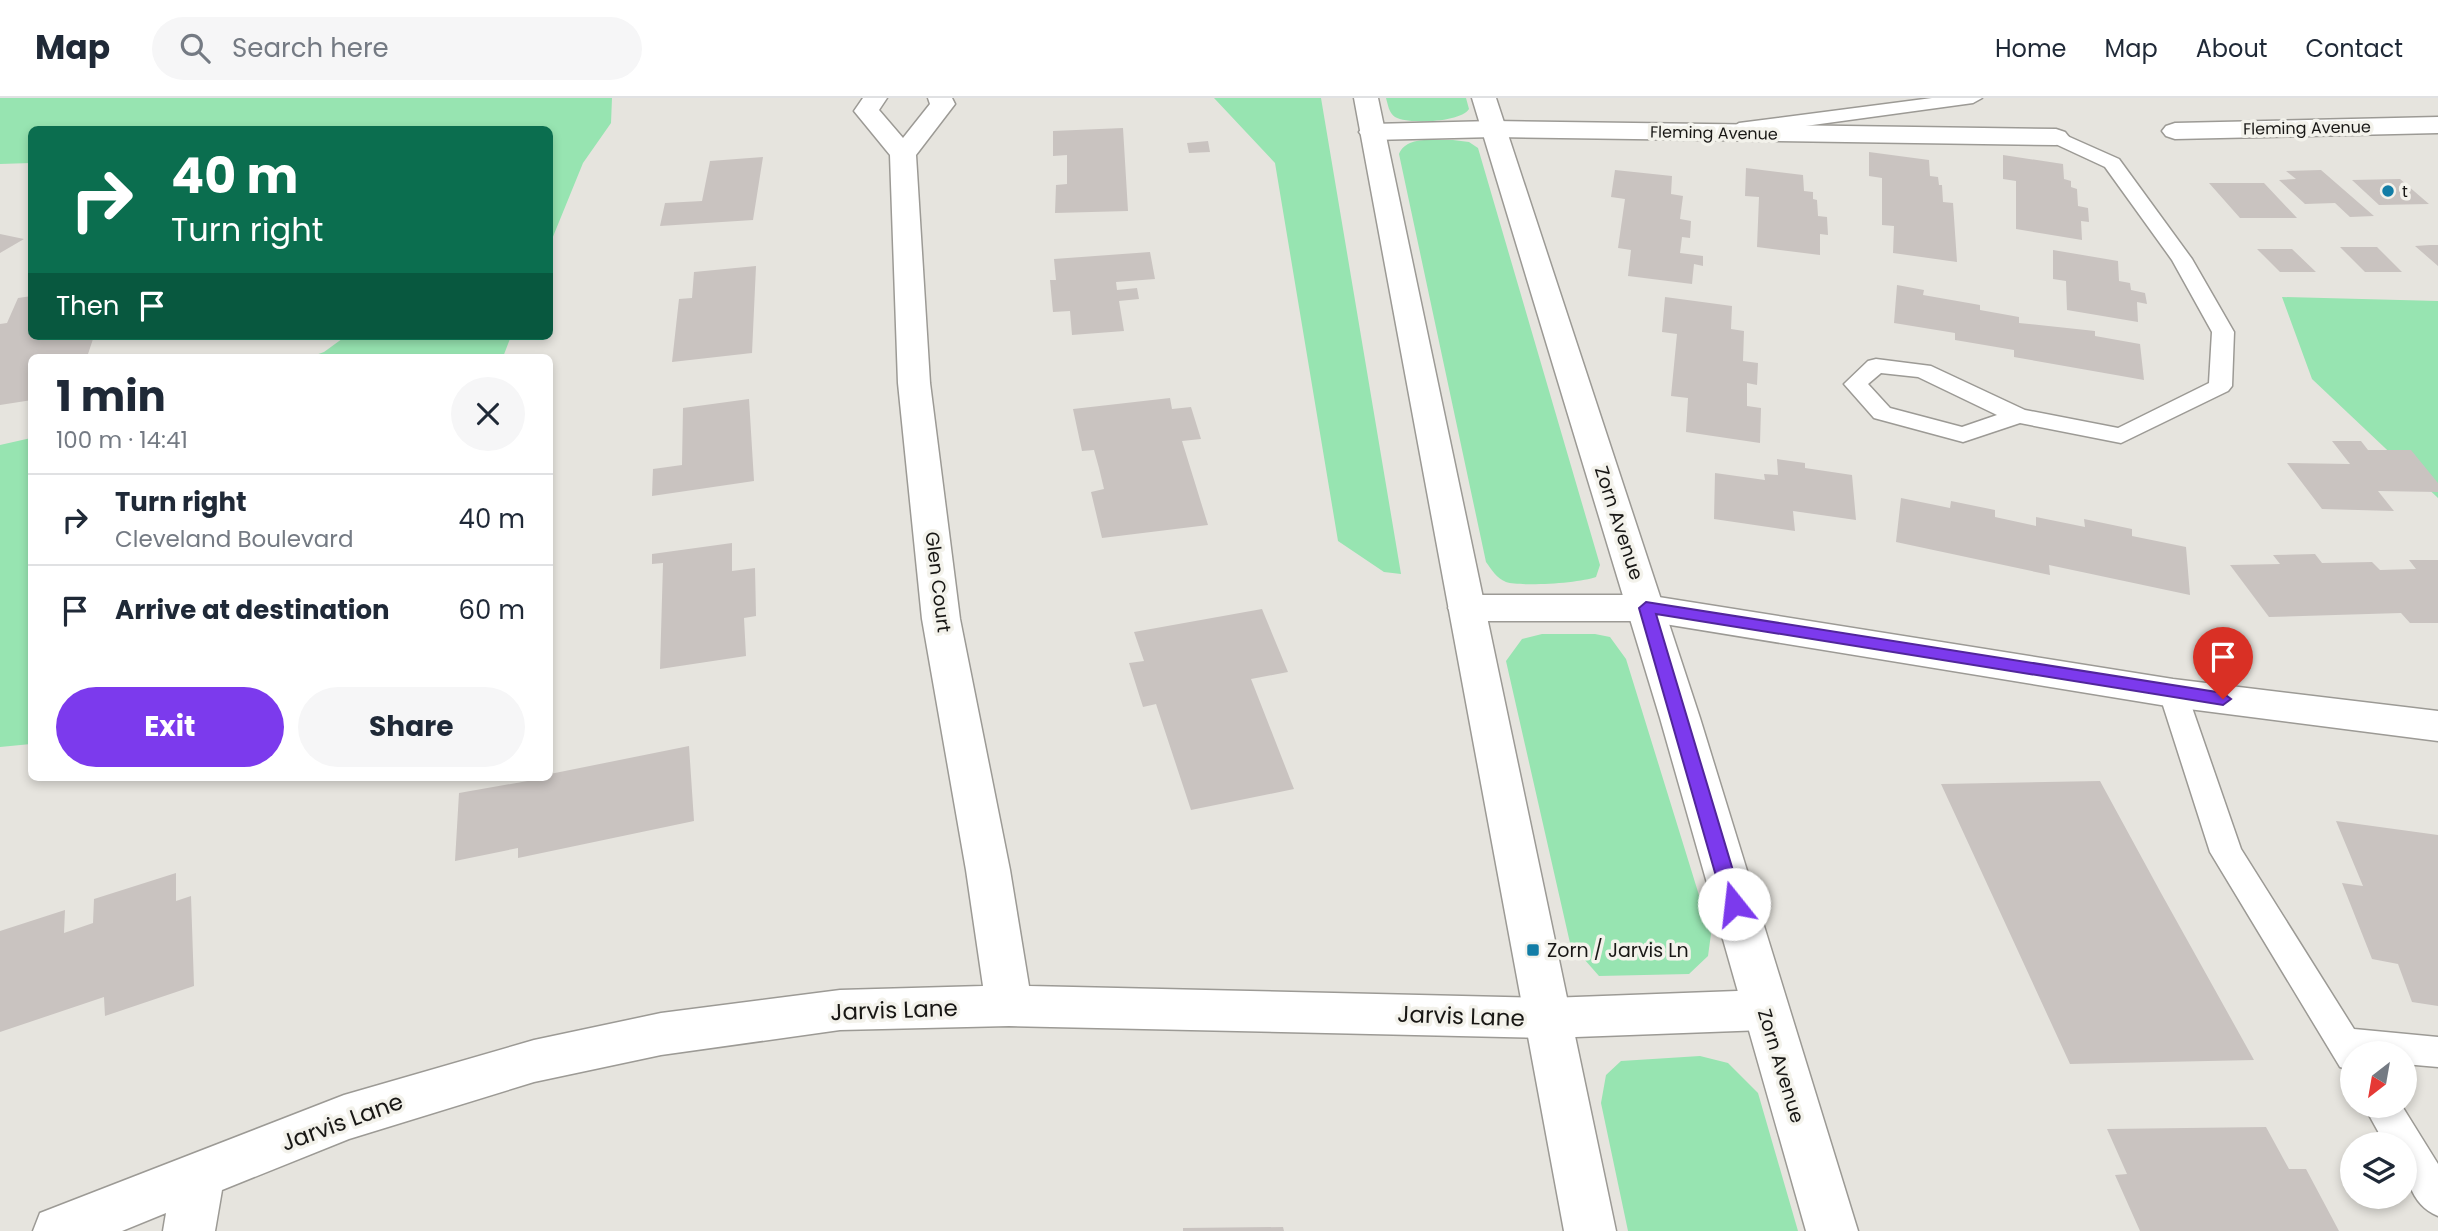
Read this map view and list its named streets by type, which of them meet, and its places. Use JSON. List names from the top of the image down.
{
  "streets": {
    "street": [
      "Fleming Avenue",
      "Zorn Avenue",
      "Glen Court",
      "Jarvis Lane"
    ]
  },
  "crossings": [
    ["Fleming Avenue", "Zorn Avenue"],
    ["Zorn Avenue", "Jarvis Lane"],
    ["Glen Court", "Jarvis Lane"]
  ],
  "places": {
    "other": ["t"],
    "transit": ["Zorn / Jarvis Ln"]
  },
  "north": "bottom left",
  "page": {
    "header": "Map",
    "search": "Search here",
    "nav": [
      "Home",
      "Map",
      "About",
      "Contact"
    ],
    "turn": ["40 m", "Turn right"],
    "then": "Then",
    "heading": ["1 min", "100 m · 14:41"],
    "list": [
      {
        "name": "Turn right",
        "note": "Cleveland Boulevard",
        "value": "40 m"
      },
      {
        "name": "Arrive at destination",
        "value": "60 m"
      }
    ],
    "buttons": ["Exit", "Share"]
  }
}
